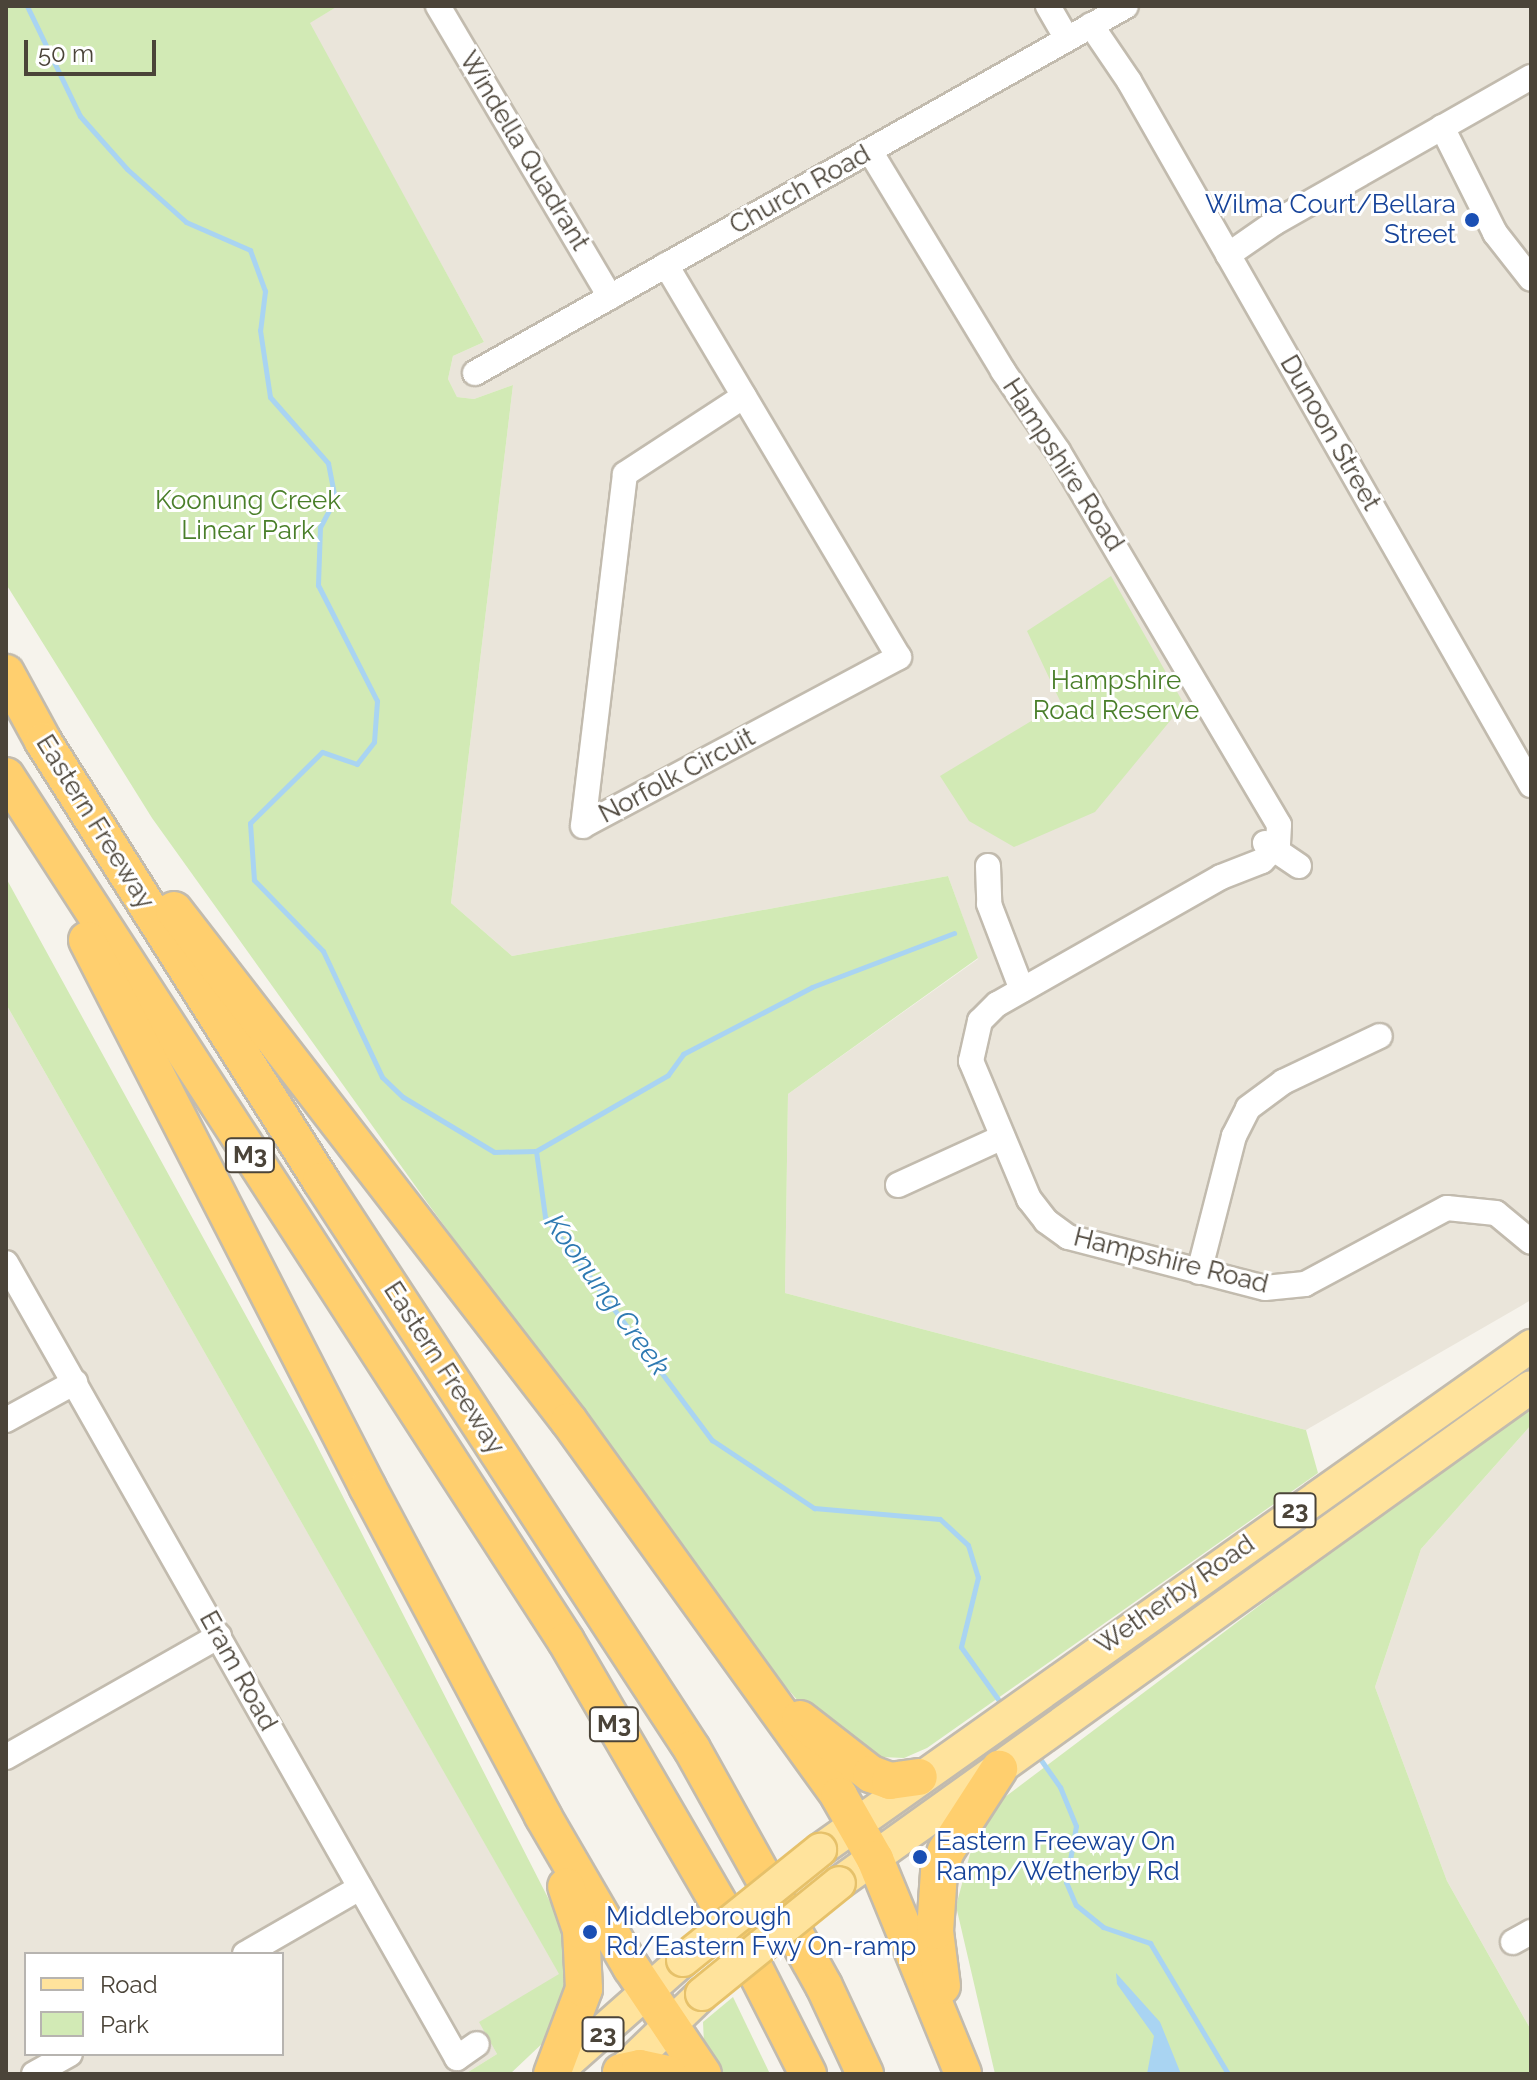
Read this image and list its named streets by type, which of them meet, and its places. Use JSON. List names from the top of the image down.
{
  "streets": {
    "highway": ["Eastern Freeway", "M3"],
    "main road": ["23", "Wetherby Road"],
    "street": [
      "Windella Quadrant",
      "Church Road",
      "Dunoon Street",
      "Hampshire Road",
      "Norfolk Circuit",
      "Eram Road"
    ]
  },
  "crossings": [
    ["Windella Quadrant", "Church Road"],
    ["Church Road", "Dunoon Street"],
    ["Church Road", "Hampshire Road"],
    ["Church Road", "Norfolk Circuit"],
    ["23", "Wetherby Road"]
  ],
  "water": ["Koonung Creek"],
  "parks": ["Koonung Creek Linear Park", "Hampshire Road Reserve"],
  "places": ["Wilma Court/Bellara Street", "Eastern Freeway On Ramp/Wetherby Rd", "Middleborough Rd/Eastern Fwy On-ramp"],
  "legend": ["Road", "Park"],
  "scale_bar": "50 m"
}
